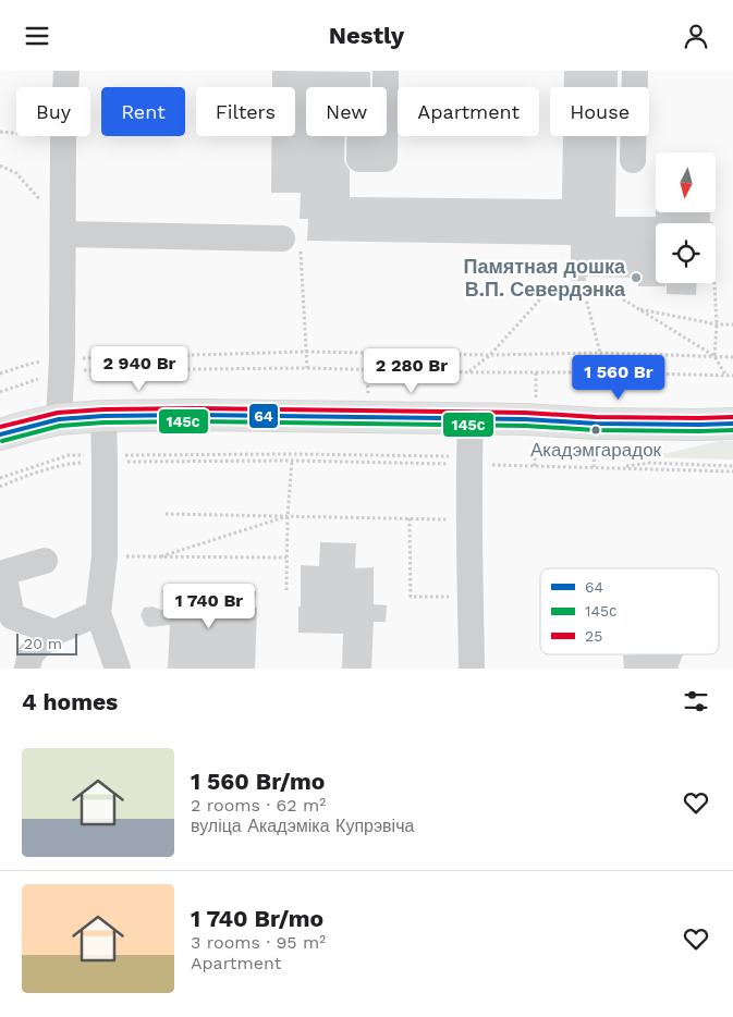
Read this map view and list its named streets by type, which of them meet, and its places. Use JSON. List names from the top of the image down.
{
  "places": ["Памятная дошка В.П. Севердэнка", "Акадэмгарадок"],
  "lines": ["transit line 25", "transit line 64", "transit line 145с"],
  "legend": ["64", "145с", "25"],
  "scale_bar": "20 m",
  "north": "bottom",
  "page": {
    "header": "Nestly",
    "chip": [
      "Buy",
      "Rent",
      "Filters",
      "New",
      "Apartment",
      "House"
    ],
    "price": [
      "2 940 Br",
      "2 280 Br",
      "1 560 Br",
      "1 740 Br"
    ],
    "scale": "20 m",
    "heading": "4 homes",
    "list": [
      {
        "name": "1 560 Br/mo",
        "note": "2 rooms · 62 m² · вуліца Акадэміка Купрэвіча"
      },
      {
        "name": "1 740 Br/mo",
        "note": "3 rooms · 95 m² · Apartment"
      }
    ]
  }
}
